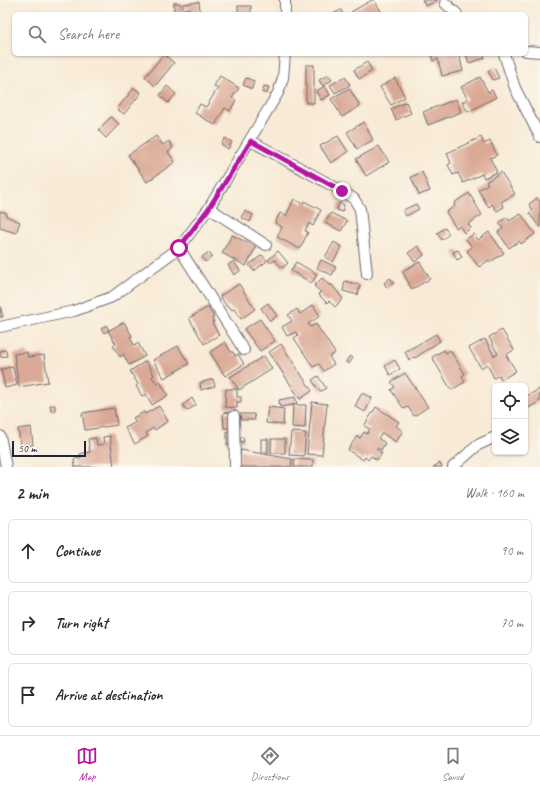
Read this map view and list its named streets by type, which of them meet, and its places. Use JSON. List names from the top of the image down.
{
  "scale_bar": "50 m",
  "page": {
    "search": "Search here",
    "scale": "50 m",
    "heading": ["2 min", "Walk · 160 m"],
    "list": [
      ["Continue", "90 m"],
      ["Turn right", "70 m"],
      "Arrive at destination"
    ],
    "nav": ["Map", "Directions", "Saved"]
  }
}
